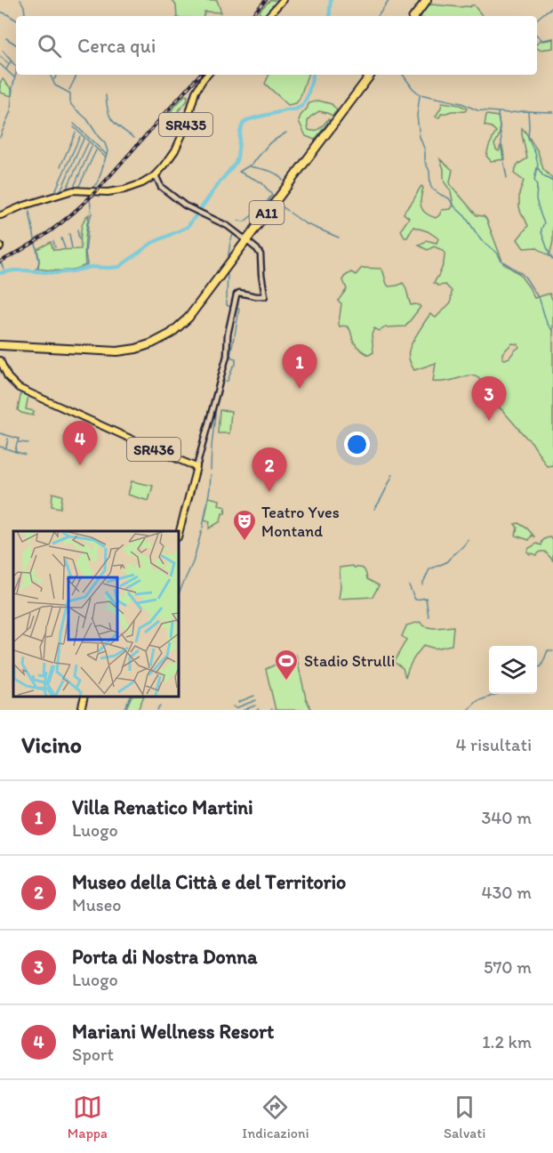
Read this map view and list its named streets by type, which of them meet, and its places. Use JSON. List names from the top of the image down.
{
  "streets": {
    "highway": ["A11"],
    "main road": ["SR435", "SR436"]
  },
  "places": {
    "theatre": ["Teatro Yves Montand"],
    "sports": ["Stadio Strulli"]
  },
  "page": {
    "search": "Cerca qui",
    "pins": [
      "1",
      "3",
      "4",
      "2"
    ],
    "heading": ["Vicino", "4 risultati"],
    "list": [
      {
        "mark": "1",
        "name": "Villa Renatico Martini",
        "note": "Luogo",
        "value": "340 m"
      },
      {
        "mark": "2",
        "name": "Museo della Città e del Territorio",
        "note": "Museo",
        "value": "430 m"
      },
      {
        "mark": "3",
        "name": "Porta di Nostra Donna",
        "note": "Luogo",
        "value": "570 m"
      },
      {
        "mark": "4",
        "name": "Mariani Wellness Resort",
        "note": "Sport",
        "value": "1.2 km"
      }
    ],
    "nav": ["Mappa", "Indicazioni", "Salvati"]
  }
}
